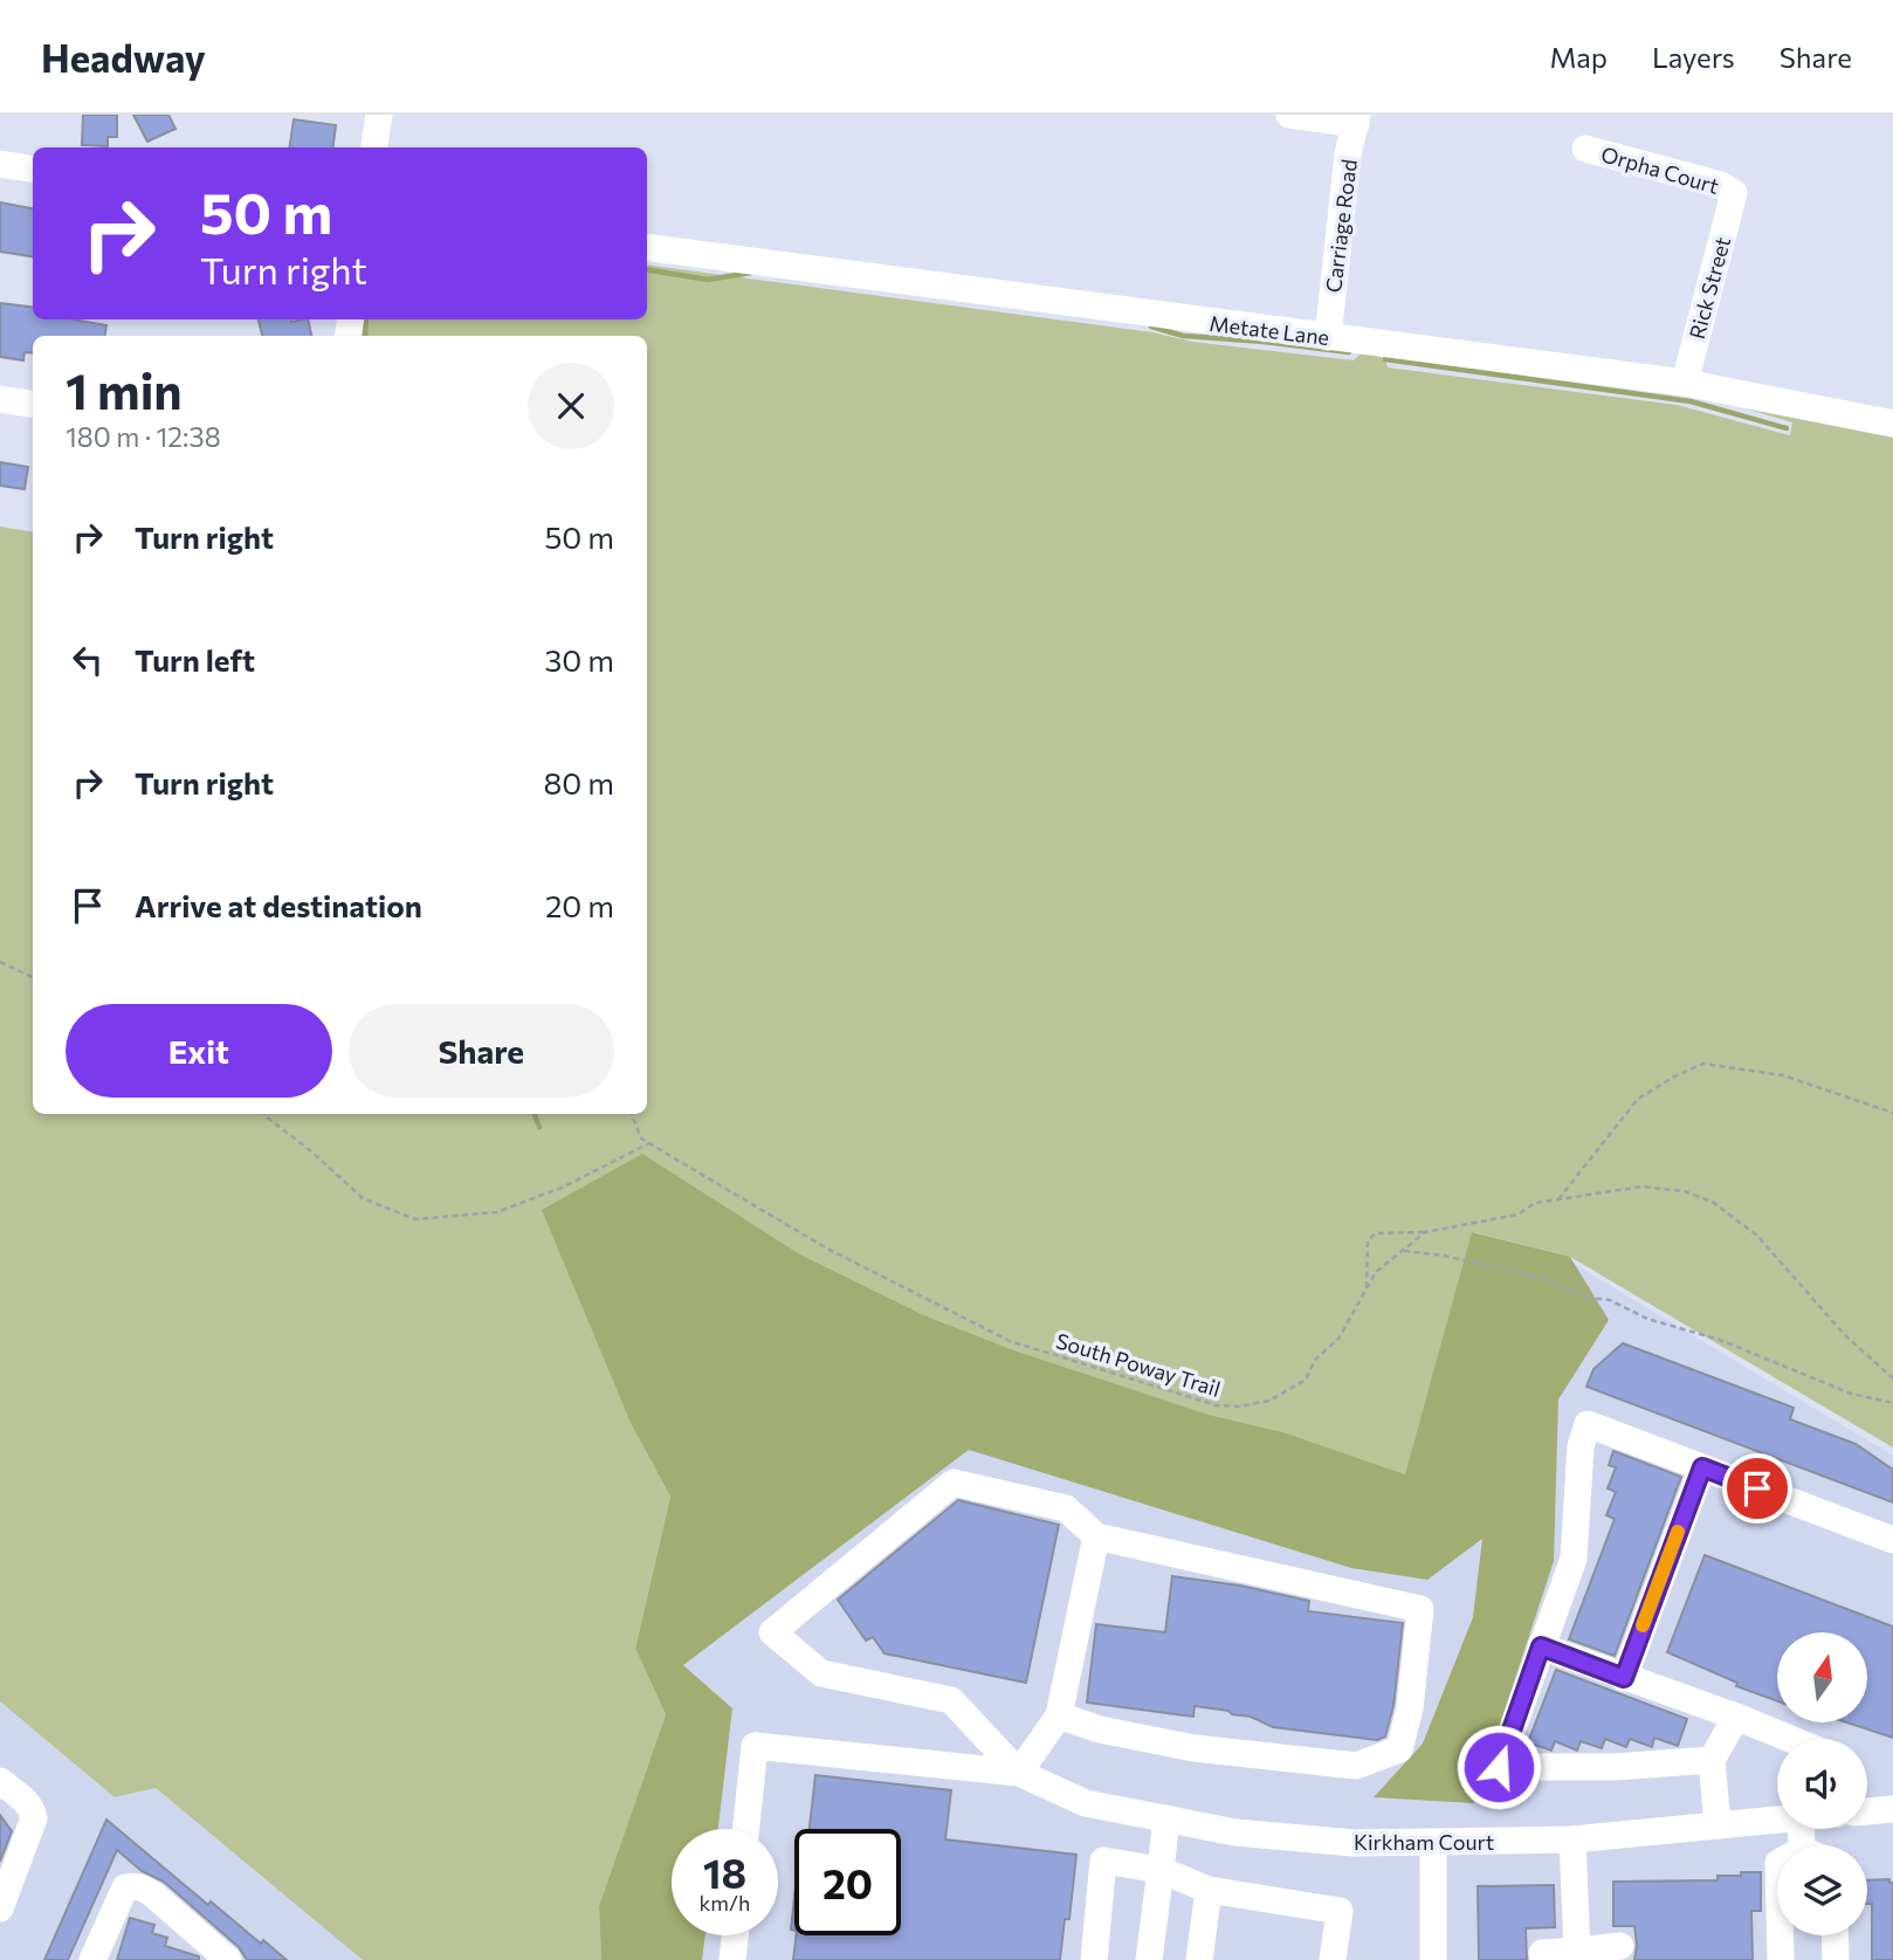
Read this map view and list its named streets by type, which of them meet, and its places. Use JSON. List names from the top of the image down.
{
  "streets": {
    "street": [
      "Orpha Court",
      "Carriage Road",
      "Rick Street",
      "Metate Lane",
      "Kirkham Court"
    ],
    "path": ["South Poway Trail"]
  },
  "crossings": [
    ["Orpha Court", "Rick Street"],
    ["Carriage Road", "Metate Lane"],
    ["Rick Street", "Metate Lane"]
  ],
  "north": "top",
  "page": {
    "header": "Headway",
    "nav": ["Map", "Layers", "Share"],
    "turn": ["50 m", "Turn right"],
    "heading": ["1 min", "180 m · 12:38"],
    "list": [
      {
        "name": "Turn right",
        "value": "50 m"
      },
      {
        "name": "Turn left",
        "value": "30 m"
      },
      {
        "name": "Turn right",
        "value": "80 m"
      },
      {
        "name": "Arrive at destination",
        "value": "20 m"
      }
    ],
    "buttons": ["Exit", "Share"],
    "speed": "18 km/h",
    "limit": "20"
  }
}
